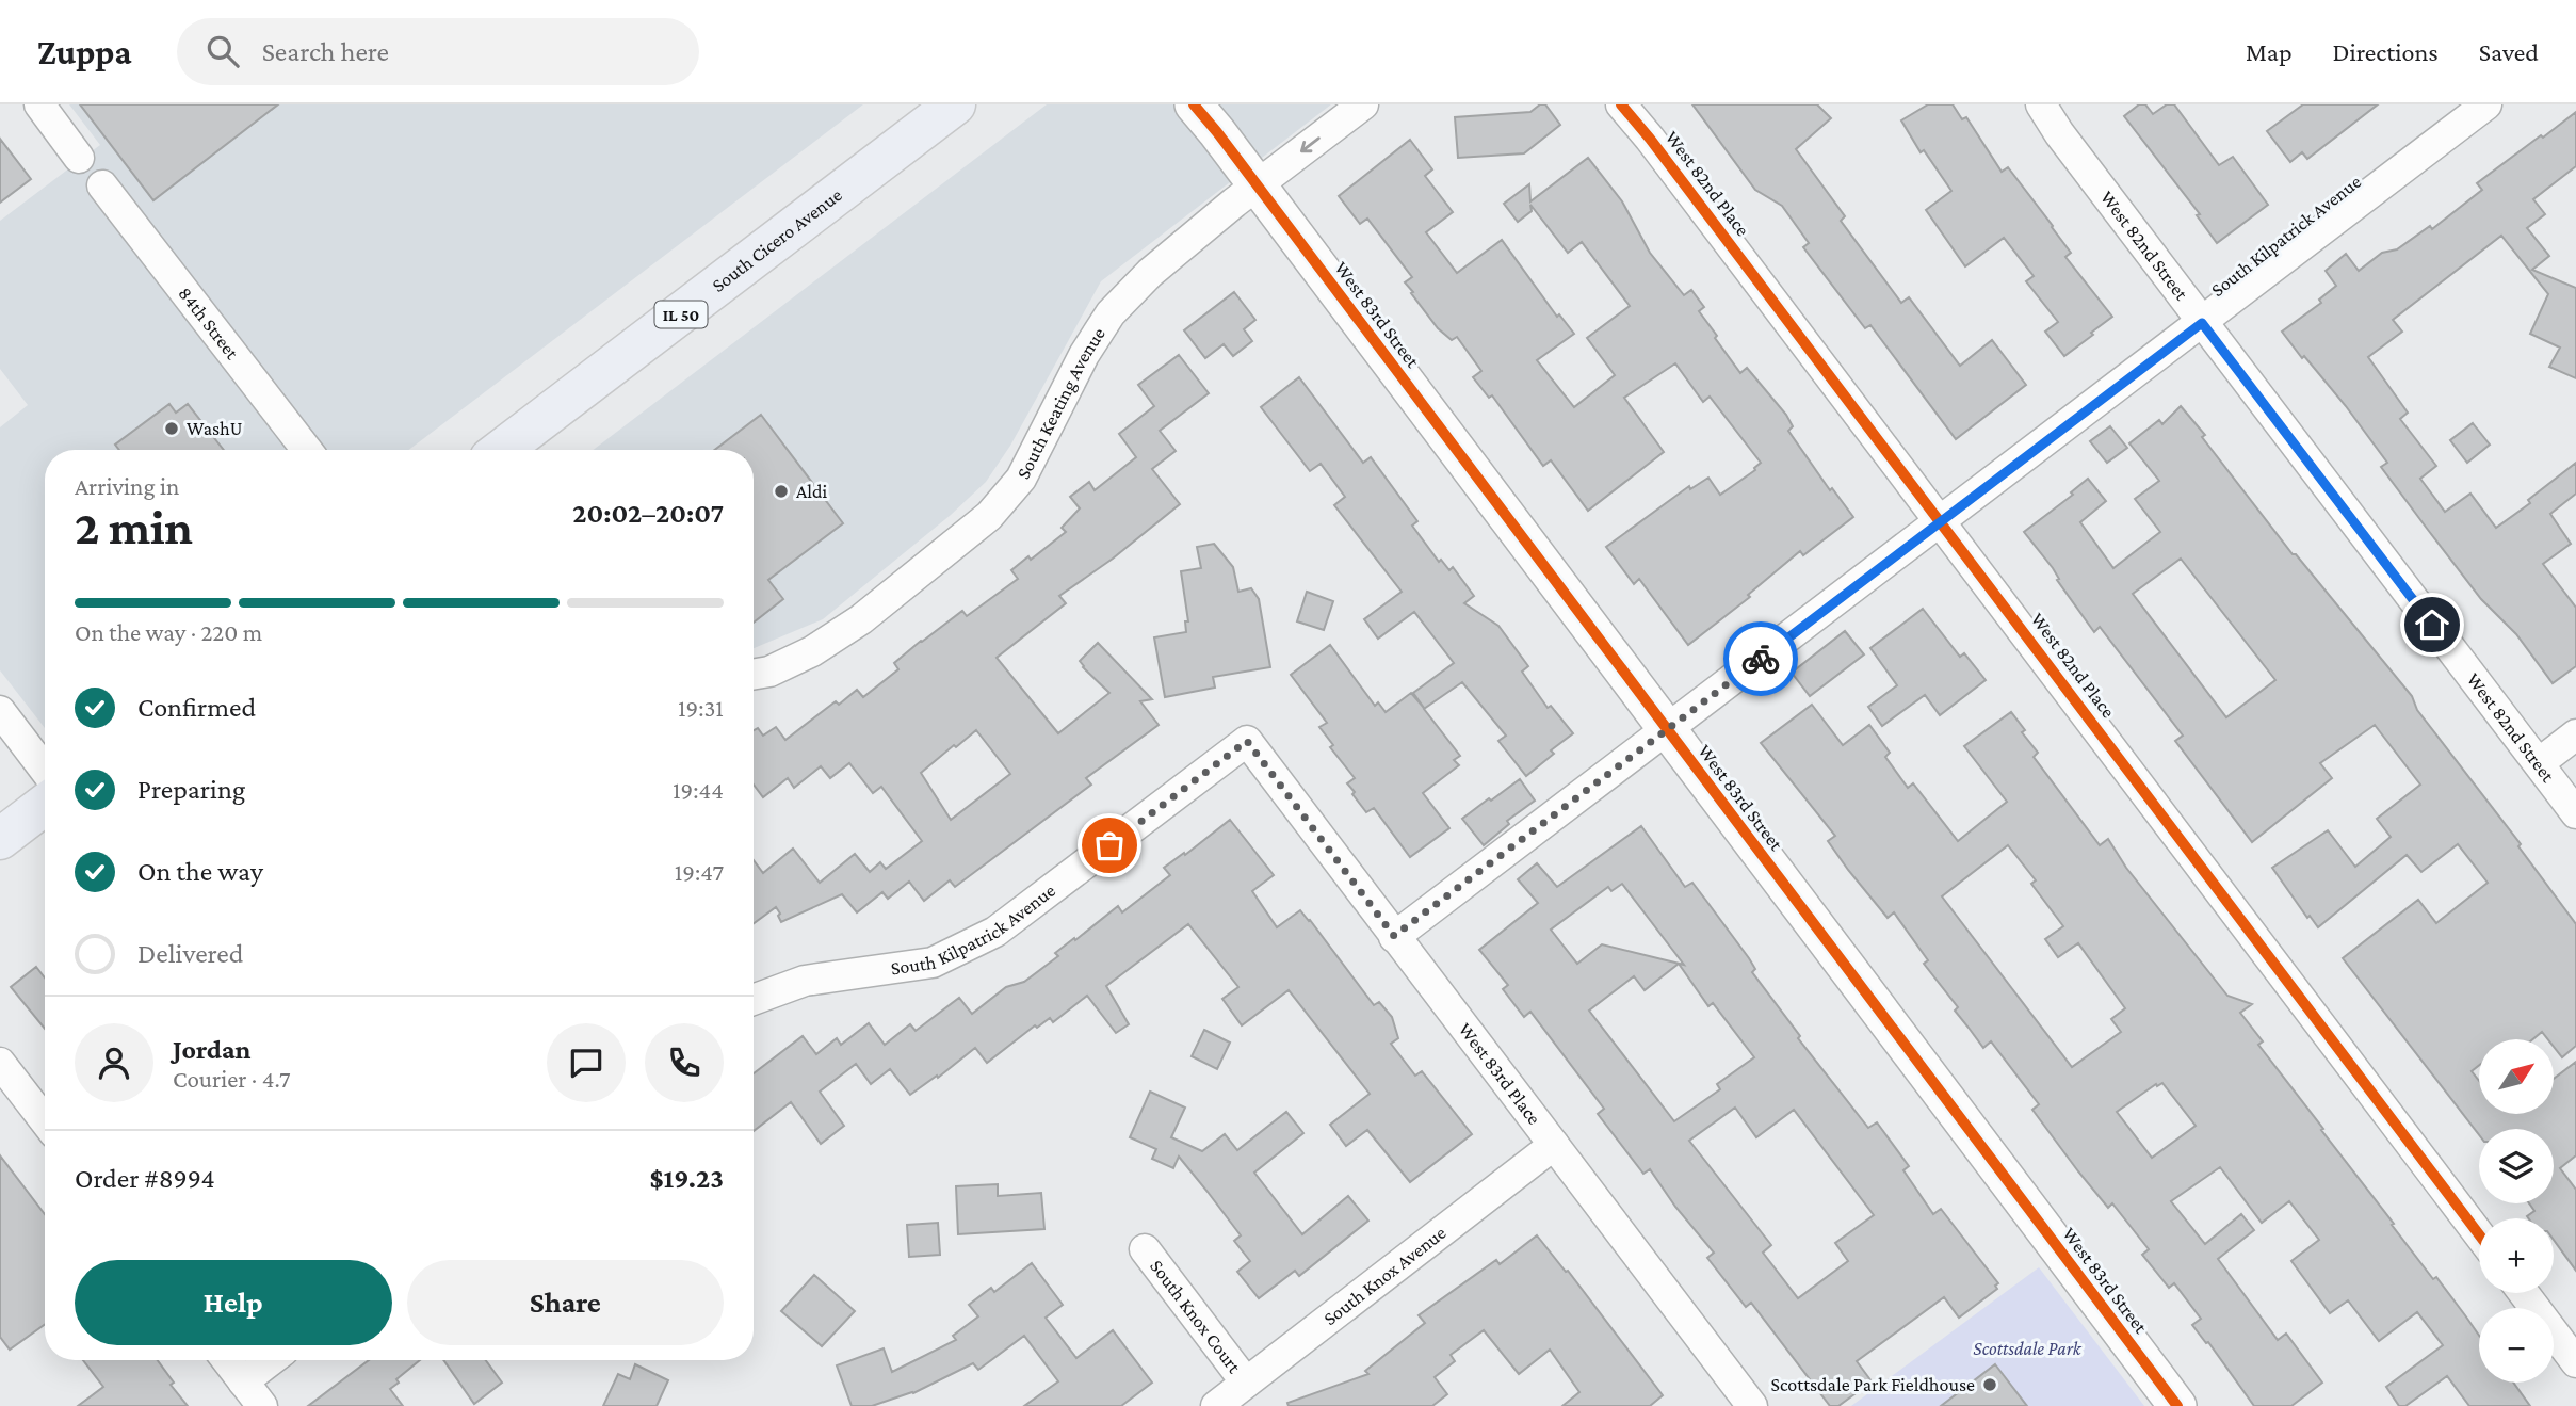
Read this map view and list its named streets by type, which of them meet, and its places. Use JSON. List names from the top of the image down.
{
  "streets": {
    "main road": ["South Cicero Avenue", "IL 50"],
    "street": [
      "West 82nd Place",
      "South Kilpatrick Avenue",
      "West 82nd Street",
      "West 83rd Street",
      "84th Street",
      "South Keating Avenue",
      "West 83rd Place",
      "South Knox Avenue",
      "South Knox Court"
    ]
  },
  "crossings": [
    ["West 82nd Place", "South Kilpatrick Avenue"],
    ["South Kilpatrick Avenue", "West 82nd Street"],
    ["South Kilpatrick Avenue", "West 83rd Street"],
    ["South Kilpatrick Avenue", "West 83rd Place"],
    ["West 83rd Street", "South Keating Avenue"],
    ["West 83rd Place", "South Knox Avenue"],
    ["South Knox Avenue", "South Knox Court"]
  ],
  "parks": ["Scottsdale Park"],
  "places": ["WashU", "Aldi", "Scottsdale Park Fieldhouse"],
  "north": "top right",
  "page": {
    "header": "Zuppa",
    "search": "Search here",
    "nav": ["Map", "Directions", "Saved"],
    "heading": ["2 min", "Arriving in", "20:02–20:07"],
    "panel": [
      "Jordan",
      "Courier · 4.7",
      "Order #8994",
      "$19.23"
    ],
    "bar": "On the way · 220 m",
    "list": [
      ["Confirmed", "19:31"],
      ["Preparing", "19:44"],
      ["On the way", "19:47"],
      "Delivered"
    ],
    "map_buttons": ["+", "−"],
    "buttons": ["Help", "Share"]
  }
}
